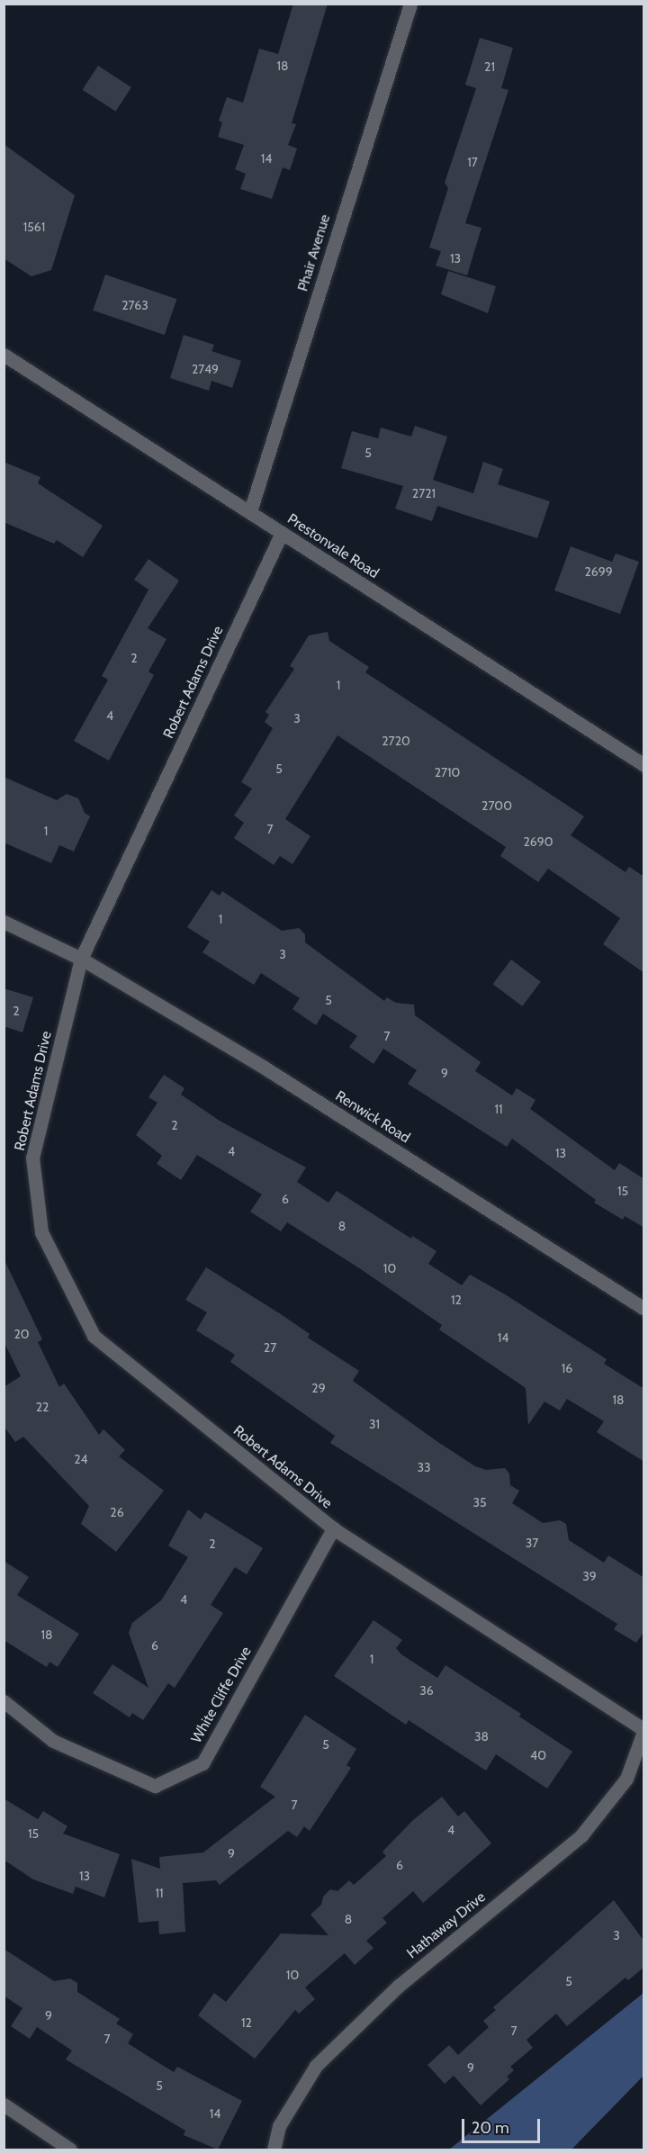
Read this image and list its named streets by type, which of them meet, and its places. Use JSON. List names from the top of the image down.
{
  "streets": {
    "street": [
      "Phair Avenue",
      "Prestonvale Road",
      "Robert Adams Drive",
      "Renwick Road",
      "White Cliffe Drive",
      "Hathaway Drive"
    ]
  },
  "crossings": [
    ["Phair Avenue", "Prestonvale Road"],
    ["Prestonvale Road", "Robert Adams Drive"],
    ["Robert Adams Drive", "Renwick Road"],
    ["Robert Adams Drive", "White Cliffe Drive"],
    ["Robert Adams Drive", "Hathaway Drive"]
  ],
  "house_numbers": [
    "18",
    "21",
    "14",
    "17",
    "1561",
    "13",
    "2763",
    "2749",
    "5",
    "2721",
    "2699",
    "2",
    "1",
    "4",
    "3",
    "2720",
    "5",
    "2710",
    "2700",
    "7",
    "1",
    "2690",
    "1",
    "3",
    "5",
    "2",
    "7",
    "9",
    "11",
    "2",
    "4",
    "13",
    "15",
    "6",
    "8",
    "10",
    "12",
    "20",
    "14",
    "27",
    "16",
    "29",
    "18",
    "22",
    "31",
    "24",
    "33",
    "35",
    "26",
    "37",
    "2",
    "39",
    "4",
    "18",
    "6",
    "1",
    "36",
    "38",
    "5",
    "40",
    "7",
    "4",
    "15",
    "9",
    "6",
    "13",
    "11",
    "8",
    "3",
    "10",
    "5",
    "9",
    "12",
    "7",
    "7",
    "9",
    "5",
    "14"
  ],
  "scale_bar": "20 m"
}
